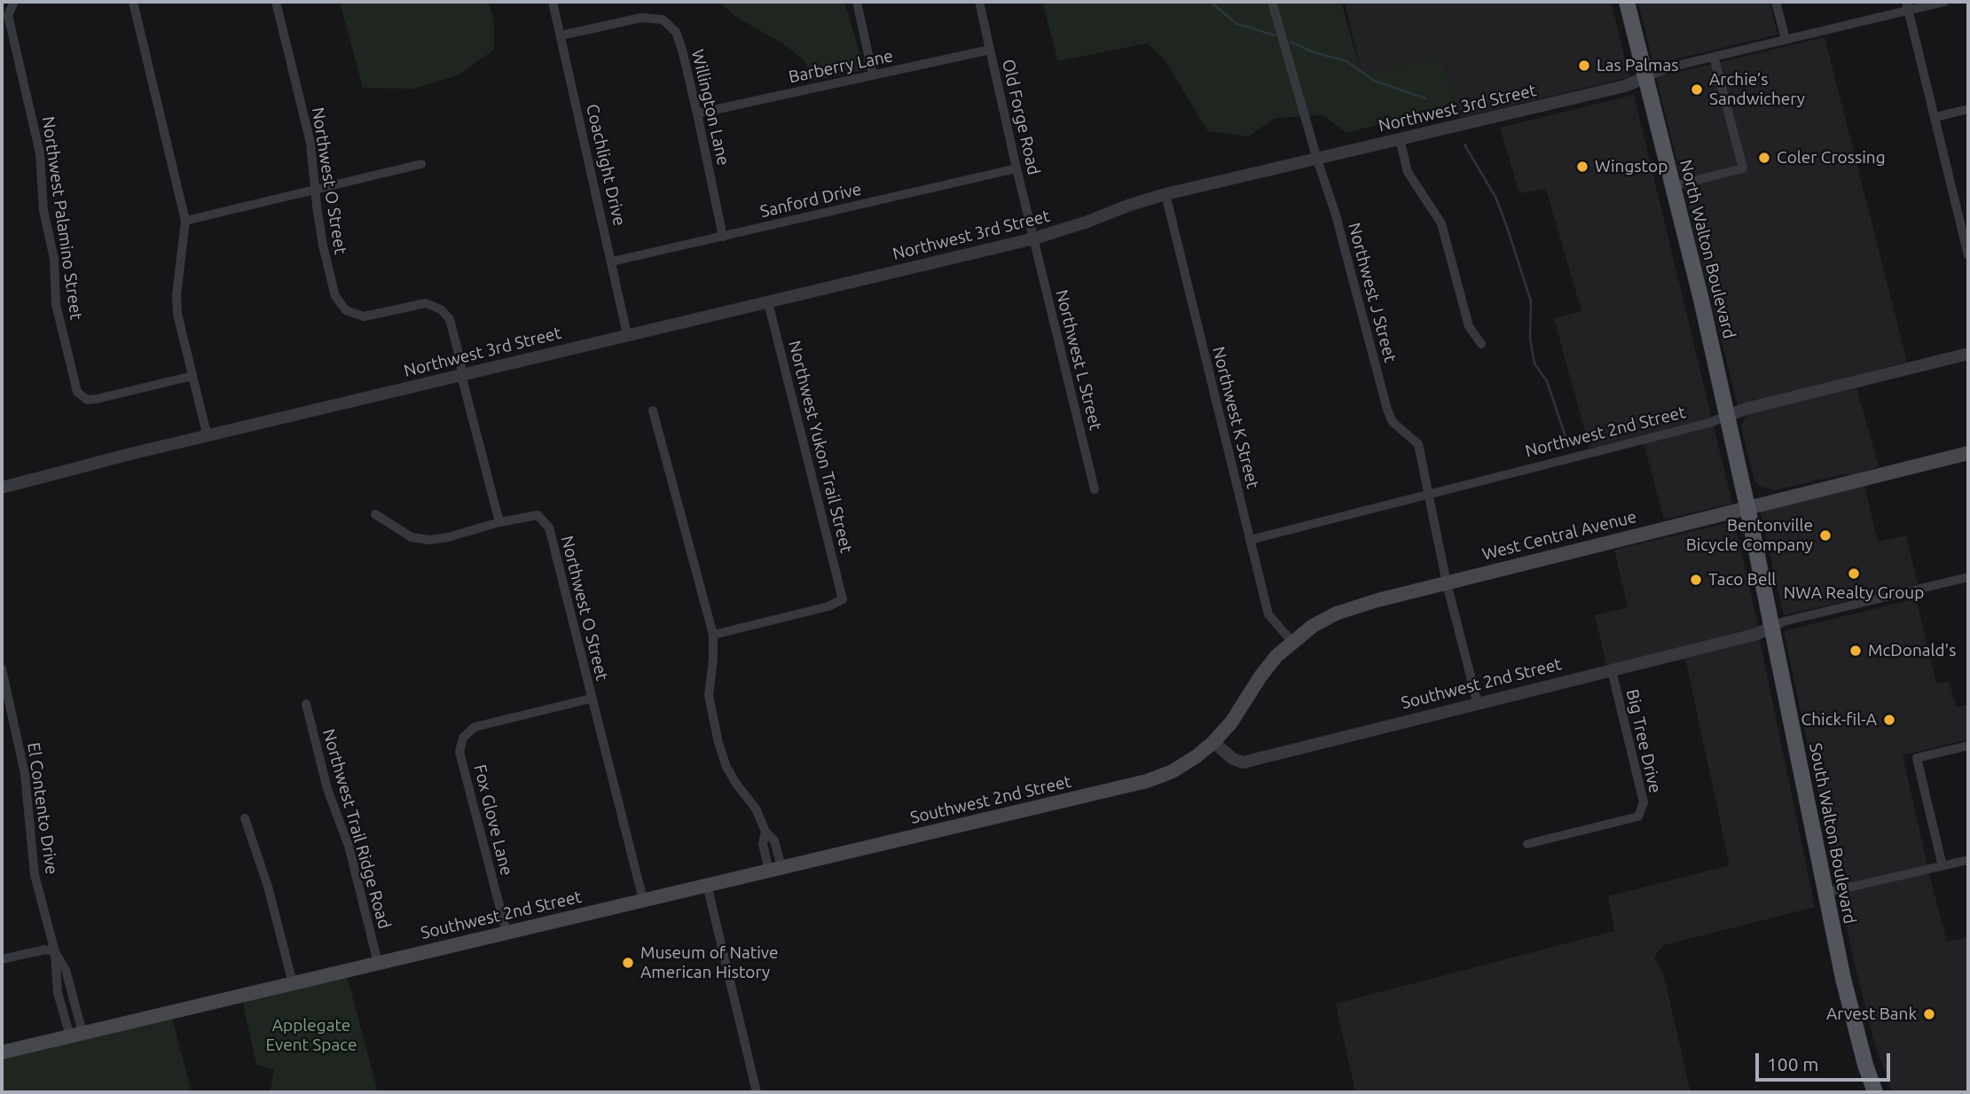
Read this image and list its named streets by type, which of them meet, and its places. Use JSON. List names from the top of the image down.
{
  "streets": {
    "main road": [
      "North Walton Boulevard",
      "West Central Avenue",
      "Southwest 2nd Street",
      "South Walton Boulevard"
    ],
    "street": [
      "Barberry Lane",
      "Willington Lane",
      "Northwest 3rd Street",
      "Old Forge Road",
      "Coachlight Drive",
      "Northwest O Street",
      "Sanford Drive",
      "Northwest Palamino Street",
      "Northwest J Street",
      "Northwest L Street",
      "Northwest K Street",
      "Northwest 2nd Street",
      "Northwest Yukon Trail Street",
      "Big Tree Drive",
      "El Contento Drive",
      "Fox Glove Lane",
      "Northwest Trail Ridge Road"
    ]
  },
  "crossings": [
    ["Barberry Lane", "Willington Lane"],
    ["Barberry Lane", "Old Forge Road"],
    ["Willington Lane", "Coachlight Drive"],
    ["Willington Lane", "Sanford Drive"],
    ["Northwest 3rd Street", "Old Forge Road"],
    ["Northwest 3rd Street", "Coachlight Drive"],
    ["Northwest 3rd Street", "Northwest O Street"],
    ["Northwest 3rd Street", "North Walton Boulevard"],
    ["Northwest 3rd Street", "Northwest J Street"],
    ["Northwest 3rd Street", "Northwest L Street"],
    ["Northwest 3rd Street", "Northwest K Street"],
    ["Northwest 3rd Street", "Northwest Yukon Trail Street"],
    ["Old Forge Road", "Sanford Drive"],
    ["Old Forge Road", "Northwest L Street"],
    ["Coachlight Drive", "Sanford Drive"],
    ["Northwest O Street", "Southwest 2nd Street"],
    ["Northwest O Street", "Fox Glove Lane"],
    ["North Walton Boulevard", "Northwest 2nd Street"],
    ["North Walton Boulevard", "West Central Avenue"],
    ["North Walton Boulevard", "South Walton Boulevard"],
    ["Northwest J Street", "Northwest 2nd Street"],
    ["Northwest J Street", "West Central Avenue"],
    ["Northwest J Street", "Southwest 2nd Street"],
    ["Northwest K Street", "Northwest 2nd Street"],
    ["Northwest K Street", "West Central Avenue"],
    ["West Central Avenue", "Southwest 2nd Street"],
    ["West Central Avenue", "South Walton Boulevard"],
    ["Southwest 2nd Street", "Big Tree Drive"],
    ["Southwest 2nd Street", "El Contento Drive"],
    ["Southwest 2nd Street", "Fox Glove Lane"],
    ["Southwest 2nd Street", "Northwest Trail Ridge Road"],
    ["Southwest 2nd Street", "South Walton Boulevard"]
  ],
  "parks": ["Applegate Event Space"],
  "places": [
    "Las Palmas",
    "Archie’s Sandwichery",
    "Coler Crossing",
    "Wingstop",
    "Bentonville Bicycle Company",
    "NWA Realty Group",
    "Taco Bell",
    "McDonald's",
    "Chick-fil-A",
    "Museum of Native American History",
    "Arvest Bank"
  ],
  "scale_bar": "100 m"
}
